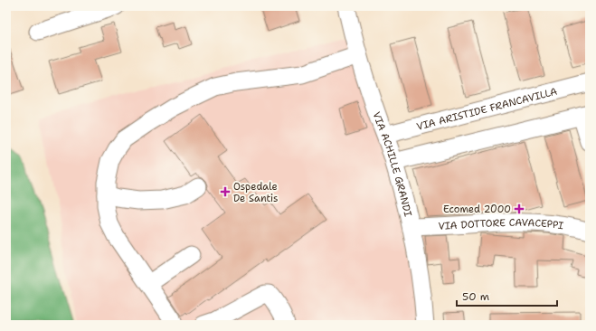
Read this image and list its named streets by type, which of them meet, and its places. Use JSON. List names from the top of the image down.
{
  "streets": {
    "street": ["VIA ARISTIDE FRANCAVILLA", "VIA ACHILLE GRANDI", "VIA DOTTORE CAVACEPPI"]
  },
  "crossings": [
    ["VIA ARISTIDE FRANCAVILLA", "VIA ACHILLE GRANDI"],
    ["VIA ACHILLE GRANDI", "VIA DOTTORE CAVACEPPI"]
  ],
  "places": {
    "health": ["Ospedale De Santis", "Ecomed 2000"]
  },
  "scale_bar": "50 m"
}
